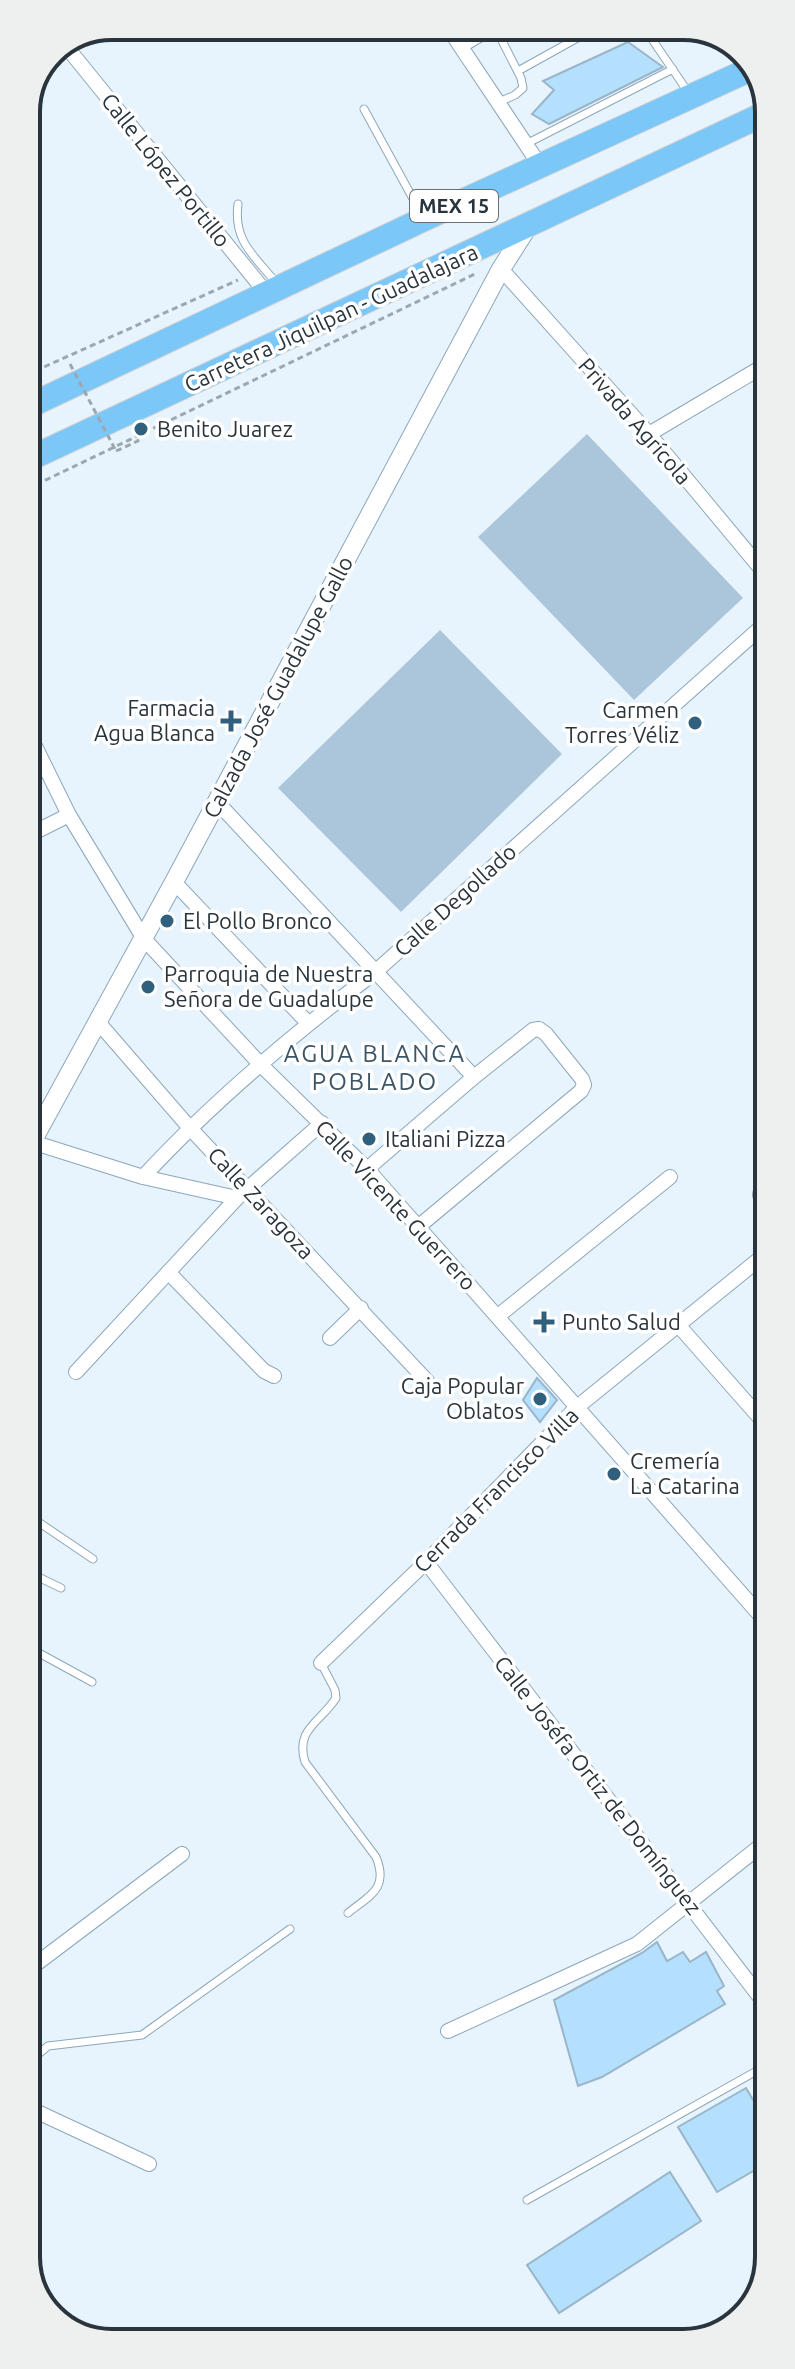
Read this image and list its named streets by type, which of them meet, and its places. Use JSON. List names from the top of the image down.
{
  "streets": {
    "highway": ["MEX 15", "Carretera Jiquilpan - Guadalajara"],
    "street": [
      "Calle López Portillo",
      "Privada Agrícola",
      "Calzada José Guadalupe Gallo",
      "Calle Degollado",
      "Calle Zaragoza",
      "Calle Vicente Guerrero",
      "Cerrada Francisco Villa",
      "Calle Joséfa Ortiz de Domínguez"
    ]
  },
  "crossings": [
    ["Calle López Portillo", "MEX 15"],
    ["Carretera Jiquilpan - Guadalajara", "Calzada José Guadalupe Gallo"],
    ["Privada Agrícola", "Calzada José Guadalupe Gallo"],
    ["Calzada José Guadalupe Gallo", "Calle Zaragoza"],
    ["Calzada José Guadalupe Gallo", "Calle Vicente Guerrero"],
    ["Calle Degollado", "Calle Zaragoza"],
    ["Calle Degollado", "Calle Vicente Guerrero"],
    ["Calle Vicente Guerrero", "Cerrada Francisco Villa"],
    ["Cerrada Francisco Villa", "Calle Joséfa Ortiz de Domínguez"]
  ],
  "districts": ["AGUA BLANCA POBLADO"],
  "places": {
    "other": [
      "Benito Juarez",
      "Carmen Torres Véliz",
      "El Pollo Bronco",
      "Parroquia de Nuestra Señora de Guadalupe",
      "Italiani Pizza",
      "Caja Popular Oblatos",
      "Cremería La Catarina"
    ],
    "health": ["Farmacia Agua Blanca", "Punto Salud"]
  }
}
